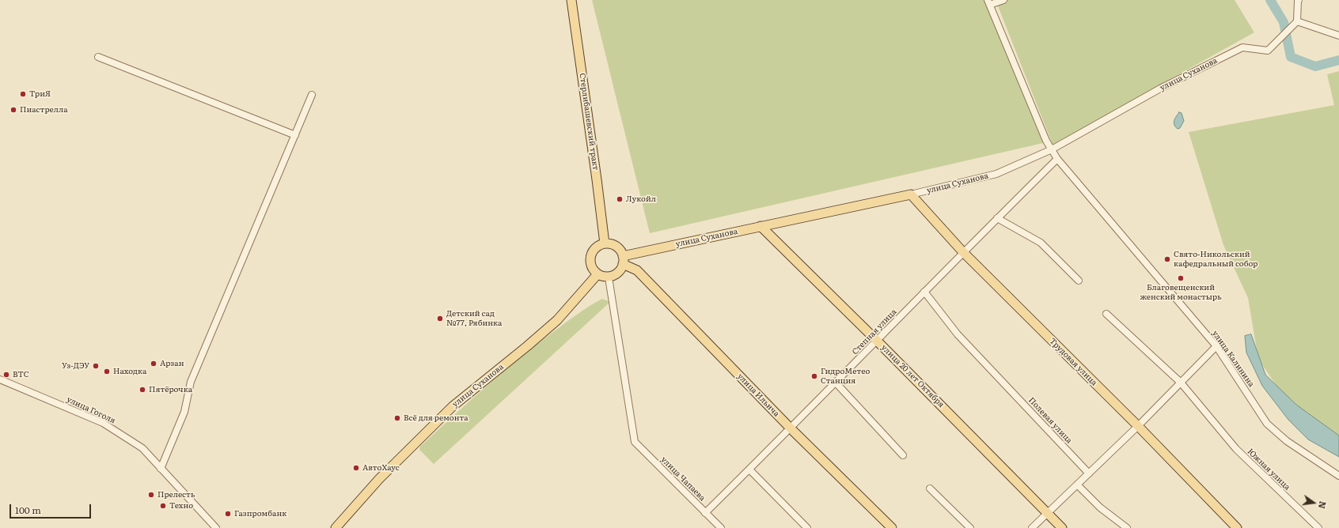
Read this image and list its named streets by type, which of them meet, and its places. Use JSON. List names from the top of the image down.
{
  "streets": {
    "main road": [
      "улица Суханова",
      "Стерлибашевский тракт",
      "Трудовая улица",
      "улица 20 лет Октября",
      "улица Ильича"
    ],
    "street": [
      "Степная улица",
      "улица Калинина",
      "улица Гоголя",
      "Полевая улица",
      "Южная улица",
      "улица Чапаева"
    ]
  },
  "crossings": [
    ["улица Суханова", "Стерлибашевский тракт"],
    ["улица Суханова", "улица Калинина"],
    ["улица Суханова", "Трудовая улица"],
    ["улица Суханова", "улица 20 лет Октября"],
    ["улица Суханова", "улица Ильича"],
    ["улица Суханова", "улица Чапаева"],
    ["Стерлибашевский тракт", "улица Ильича"],
    ["Стерлибашевский тракт", "улица Чапаева"],
    ["Степная улица", "улица Калинина"],
    ["Степная улица", "Трудовая улица"],
    ["Степная улица", "улица 20 лет Октября"],
    ["Степная улица", "улица Ильича"],
    ["Степная улица", "Полевая улица"],
    ["Степная улица", "улица Чапаева"],
    ["улица Ильича", "улица Чапаева"]
  ],
  "places": [
    "ТриЯ",
    "Пиастрелла",
    "Лукойл",
    "Свято-Никольский кафедральный собор",
    "Благовещенский женский монастырь",
    "Детский сад №77, Рябинка",
    "Арзан",
    "Уз-ДЭУ",
    "Находка",
    "ВТС",
    "ГидроМетео Станция",
    "Пятёрочка",
    "Всё для ремонта",
    "АвтоХаус",
    "Прелесть",
    "Техно",
    "Газпромбанк"
  ],
  "scale_bar": "100 m",
  "north": "right"
}
